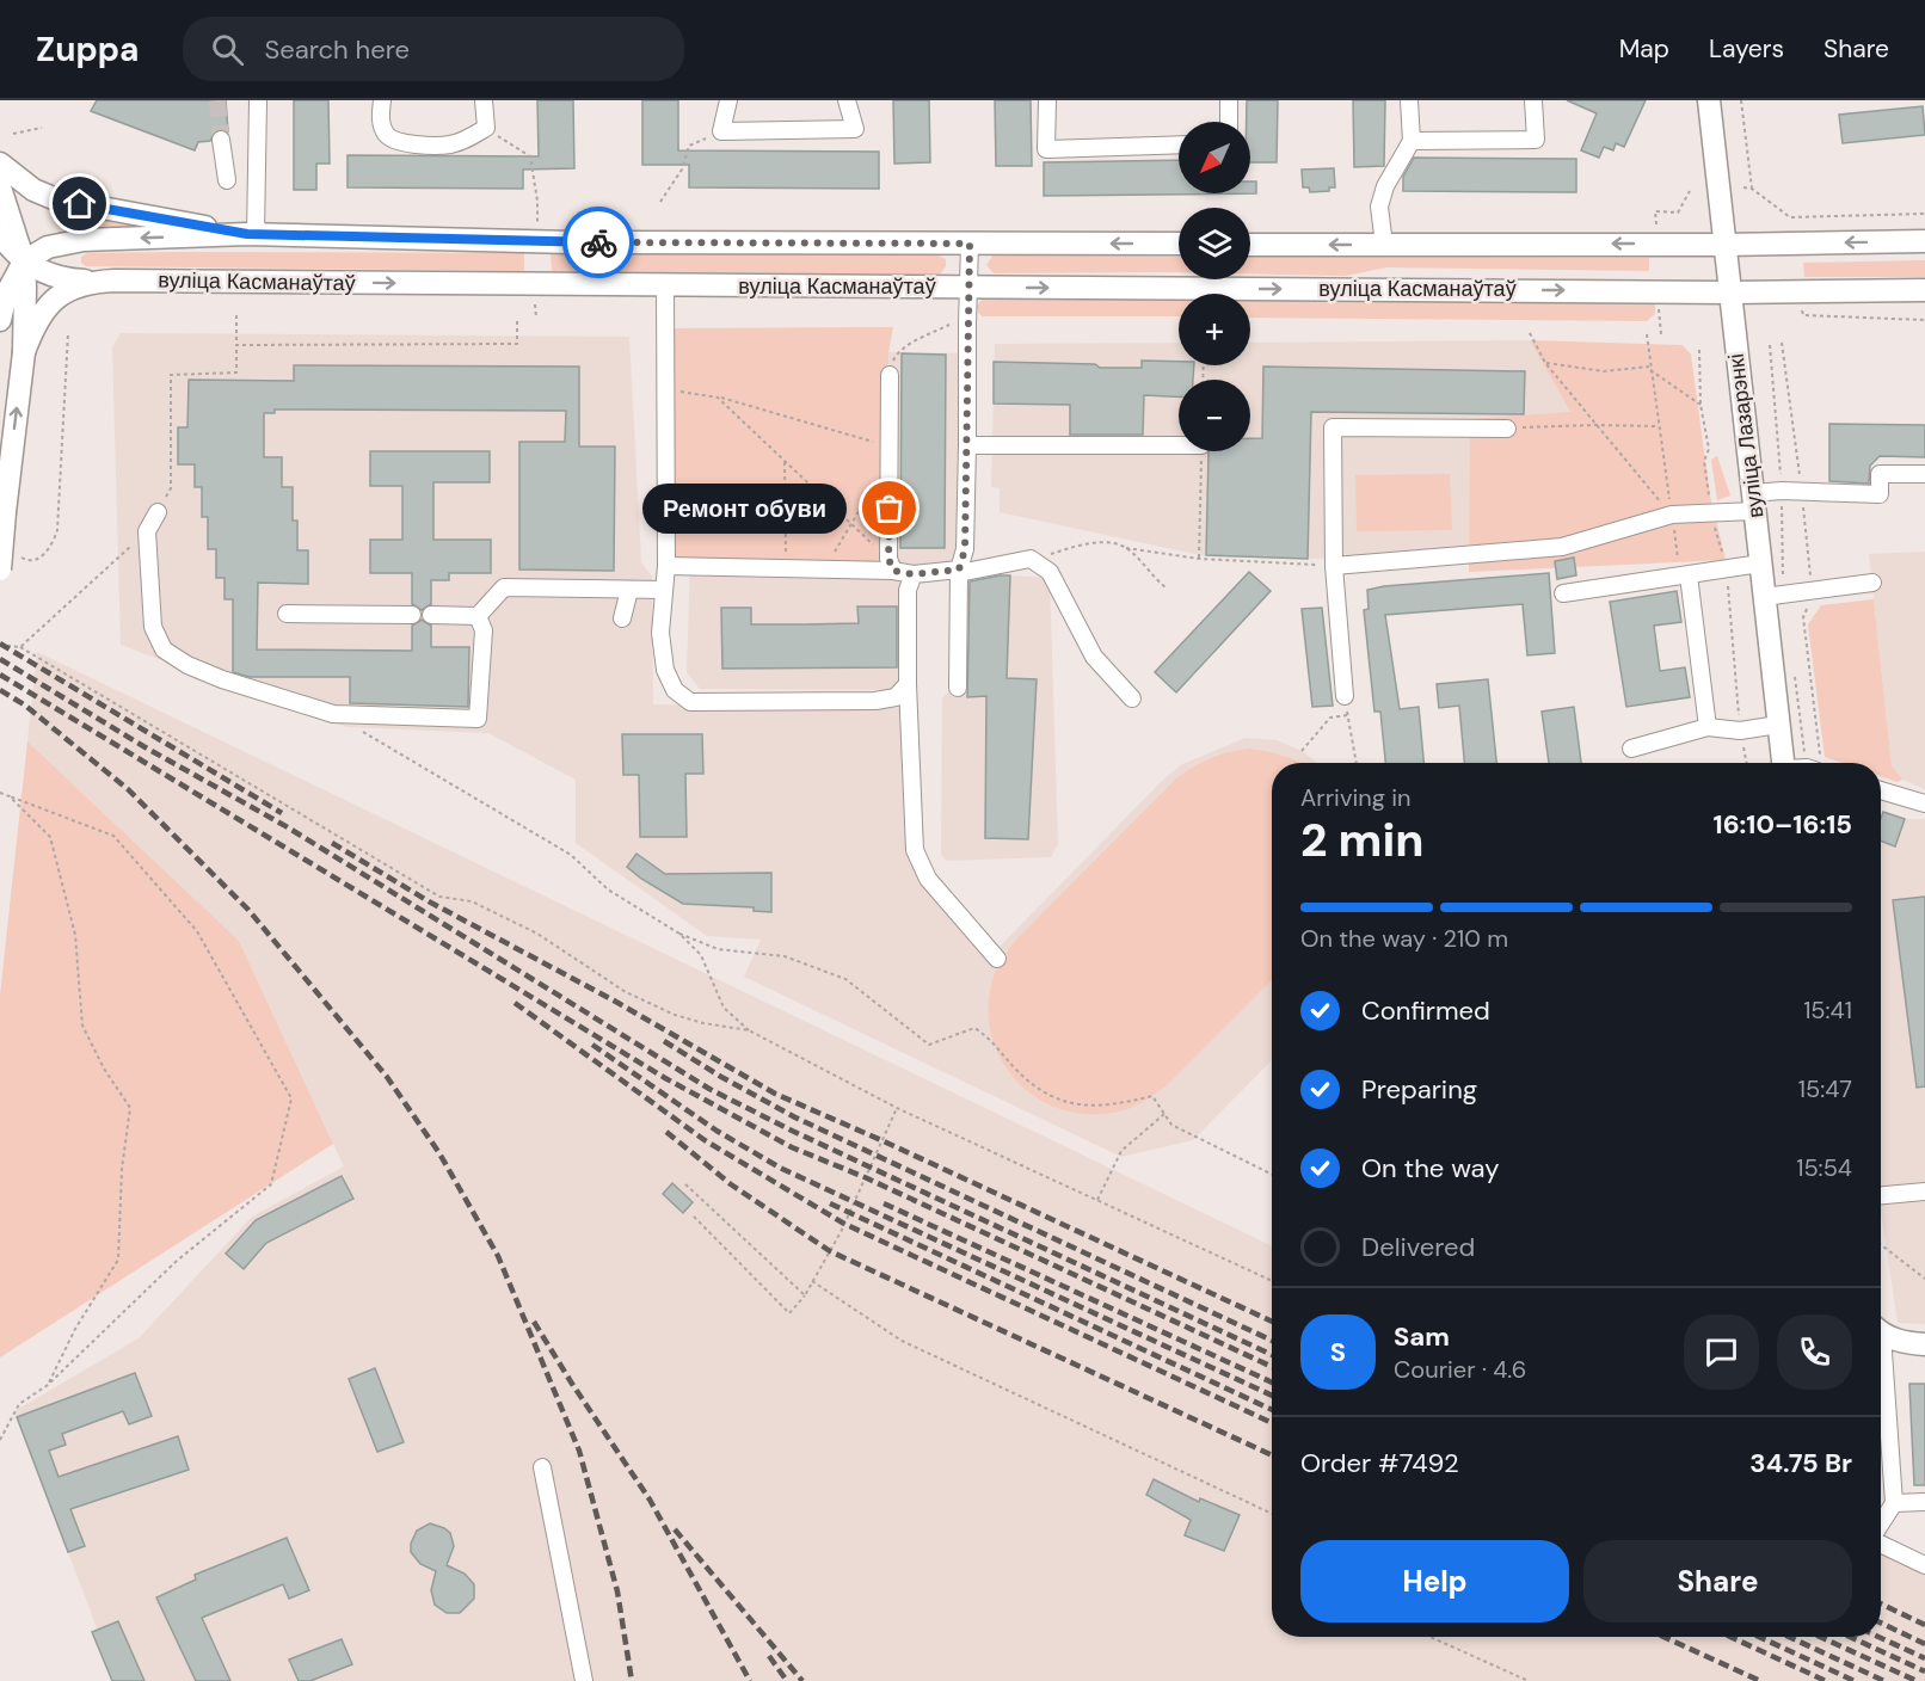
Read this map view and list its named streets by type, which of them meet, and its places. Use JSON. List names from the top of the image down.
{
  "streets": {
    "main road": ["вуліца Касманаўтаў", "вуліца Лазарэнкі"]
  },
  "crossings": [
    ["вуліца Касманаўтаў", "вуліца Лазарэнкі"]
  ],
  "places": ["Ремонт обуви"],
  "north": "bottom left",
  "page": {
    "header": "Zuppa",
    "search": "Search here",
    "nav": ["Map", "Layers", "Share"],
    "map_buttons": ["+", "−"],
    "bubble": "Ремонт обуви",
    "heading": ["2 min", "Arriving in", "16:10–16:15"],
    "panel": [
      "Sam",
      "Courier · 4.6",
      "Order #7492",
      "34.75 Br"
    ],
    "bar": "On the way · 210 m",
    "list": [
      ["Confirmed", "15:41"],
      ["Preparing", "15:47"],
      ["On the way", "15:54"],
      "Delivered"
    ],
    "round": "S",
    "buttons": ["Help", "Share"]
  }
}
